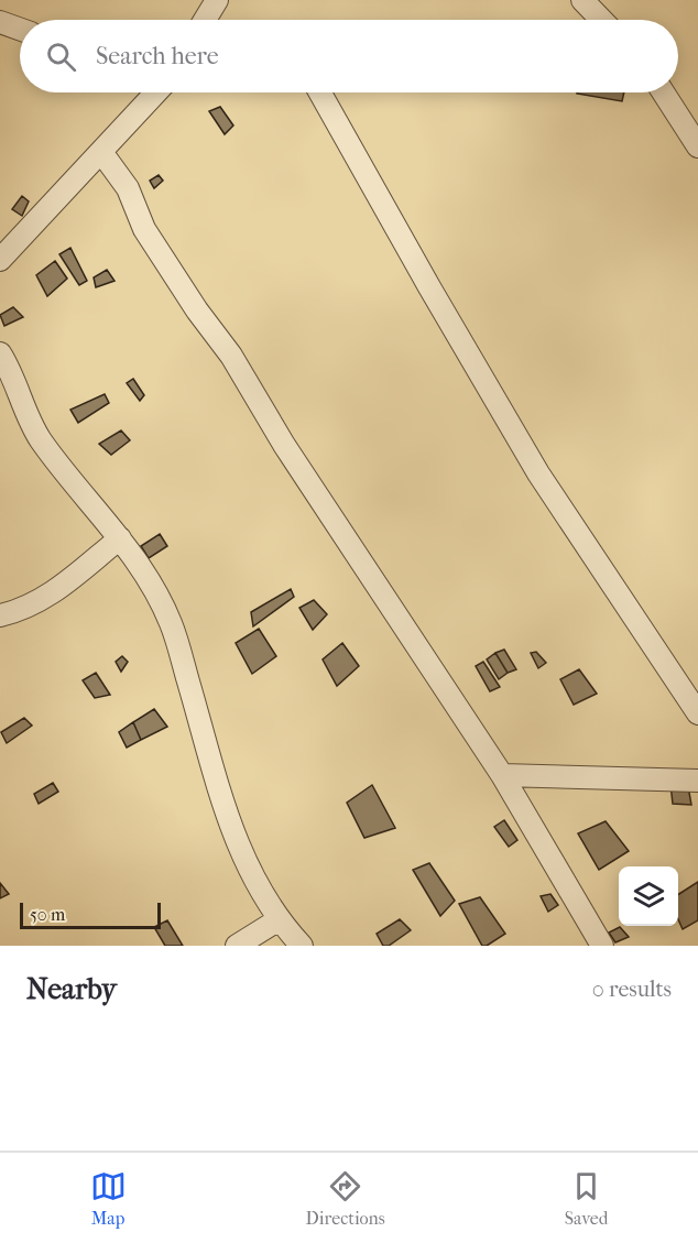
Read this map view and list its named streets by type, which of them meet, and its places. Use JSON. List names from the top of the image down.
{
  "scale_bar": "50 m",
  "page": {
    "search": "Search here",
    "scale": "50 m",
    "heading": ["Nearby", "0 results"],
    "nav": ["Map", "Directions", "Saved"]
  }
}
